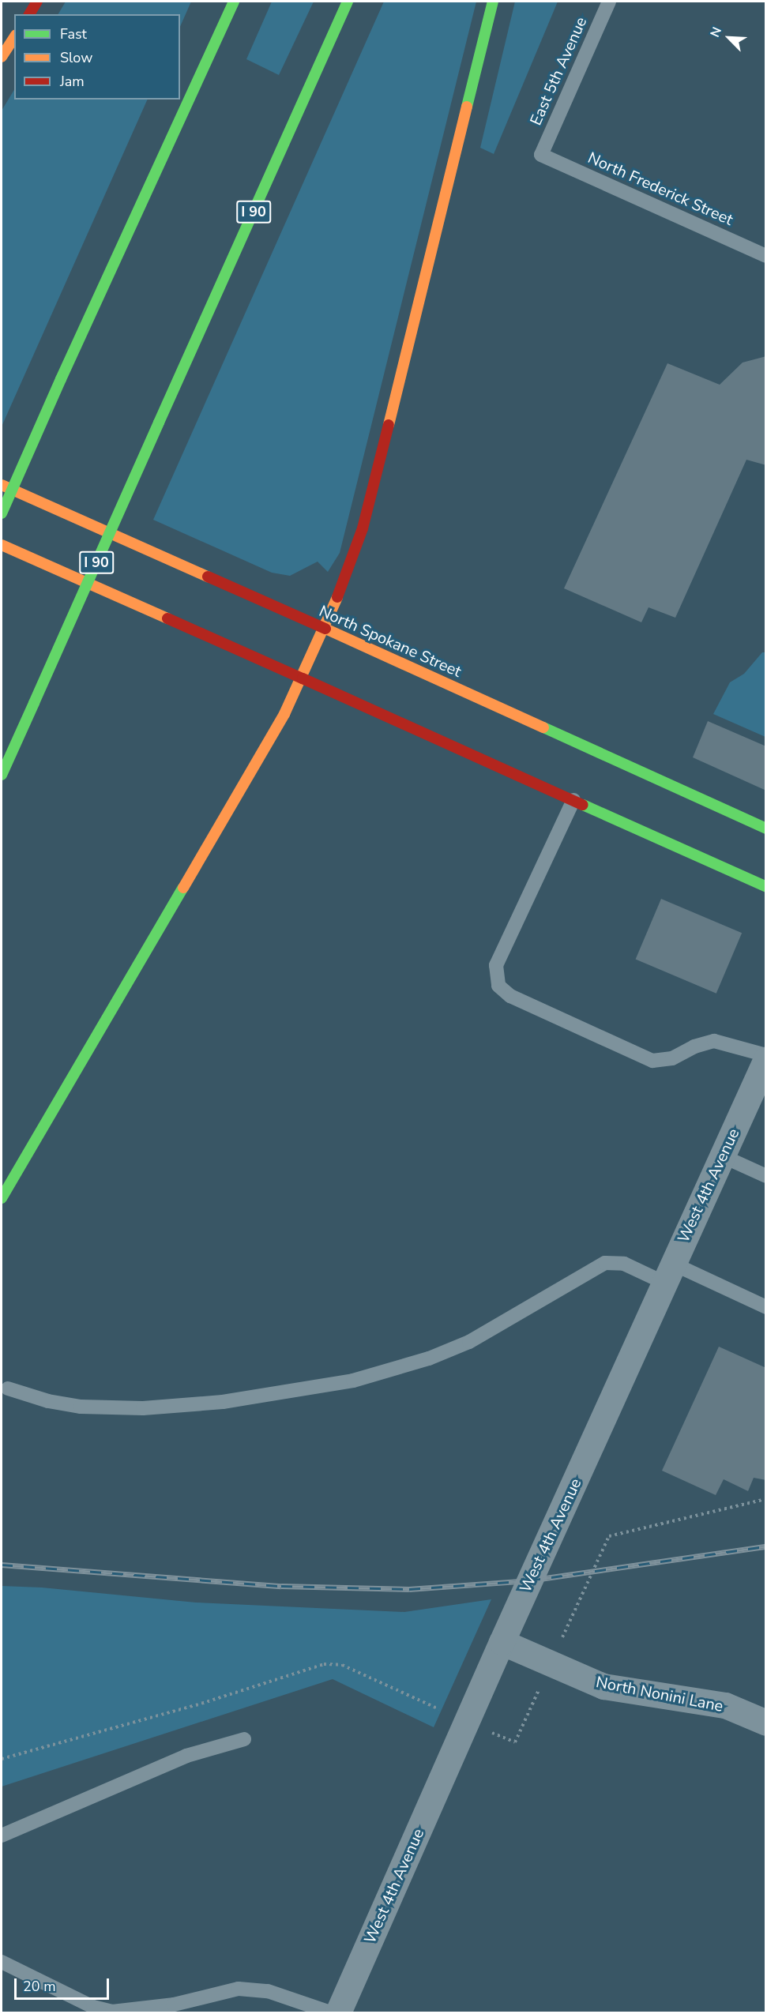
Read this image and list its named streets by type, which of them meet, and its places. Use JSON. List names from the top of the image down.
{
  "streets": {
    "main road": ["I 90", "North Spokane Street"],
    "street": ["West 4th Avenue", "North Nonini Lane"],
    "lane": ["East 5th Avenue", "North Frederick Street"]
  },
  "crossings": [
    ["East 5th Avenue", "North Frederick Street"],
    ["West 4th Avenue", "North Nonini Lane"]
  ],
  "legend": ["Fast", "Slow", "Jam"],
  "scale_bar": "20 m",
  "north": "top left"
}
